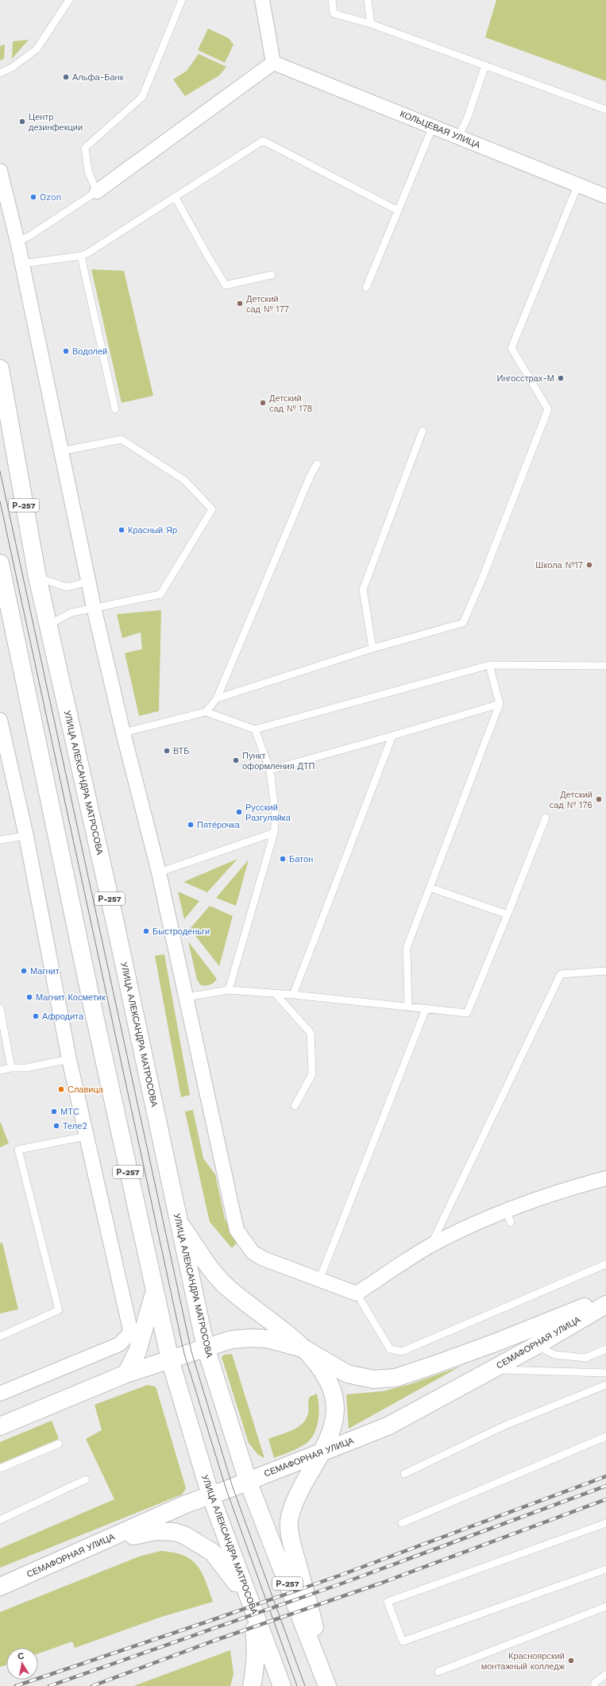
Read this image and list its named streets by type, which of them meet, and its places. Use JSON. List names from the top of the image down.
{
  "streets": {
    "highway": ["Р-257", "УЛИЦА АЛЕКСАНДРА МАТРОСОВА", "СЕМАФОРНАЯ УЛИЦА"],
    "street": ["КОЛЬЦЕВАЯ УЛИЦА"]
  },
  "crossings": [
    ["УЛИЦА АЛЕКСАНДРА МАТРОСОВА", "СЕМАФОРНАЯ УЛИЦА"]
  ],
  "places": [
    "Альфа-Банк",
    "Центр дезинфекции",
    "Ozon",
    "Детский сад № 177",
    "Водолей",
    "Ингосстрах-М",
    "Детский сад № 178",
    "Красный Яр",
    "Школа №17",
    "ВТБ",
    "Пункт оформления ДТП",
    "Детский сад № 176",
    "Русский Разгуляйка",
    "Пятёрочка",
    "Батон",
    "Быстроденьги",
    "Магнит",
    "Магнит Косметик",
    "Афродита",
    "Славица",
    "МТС",
    "Теле2",
    "Красноярский монтажный колледж"
  ],
  "north": "top"
}
